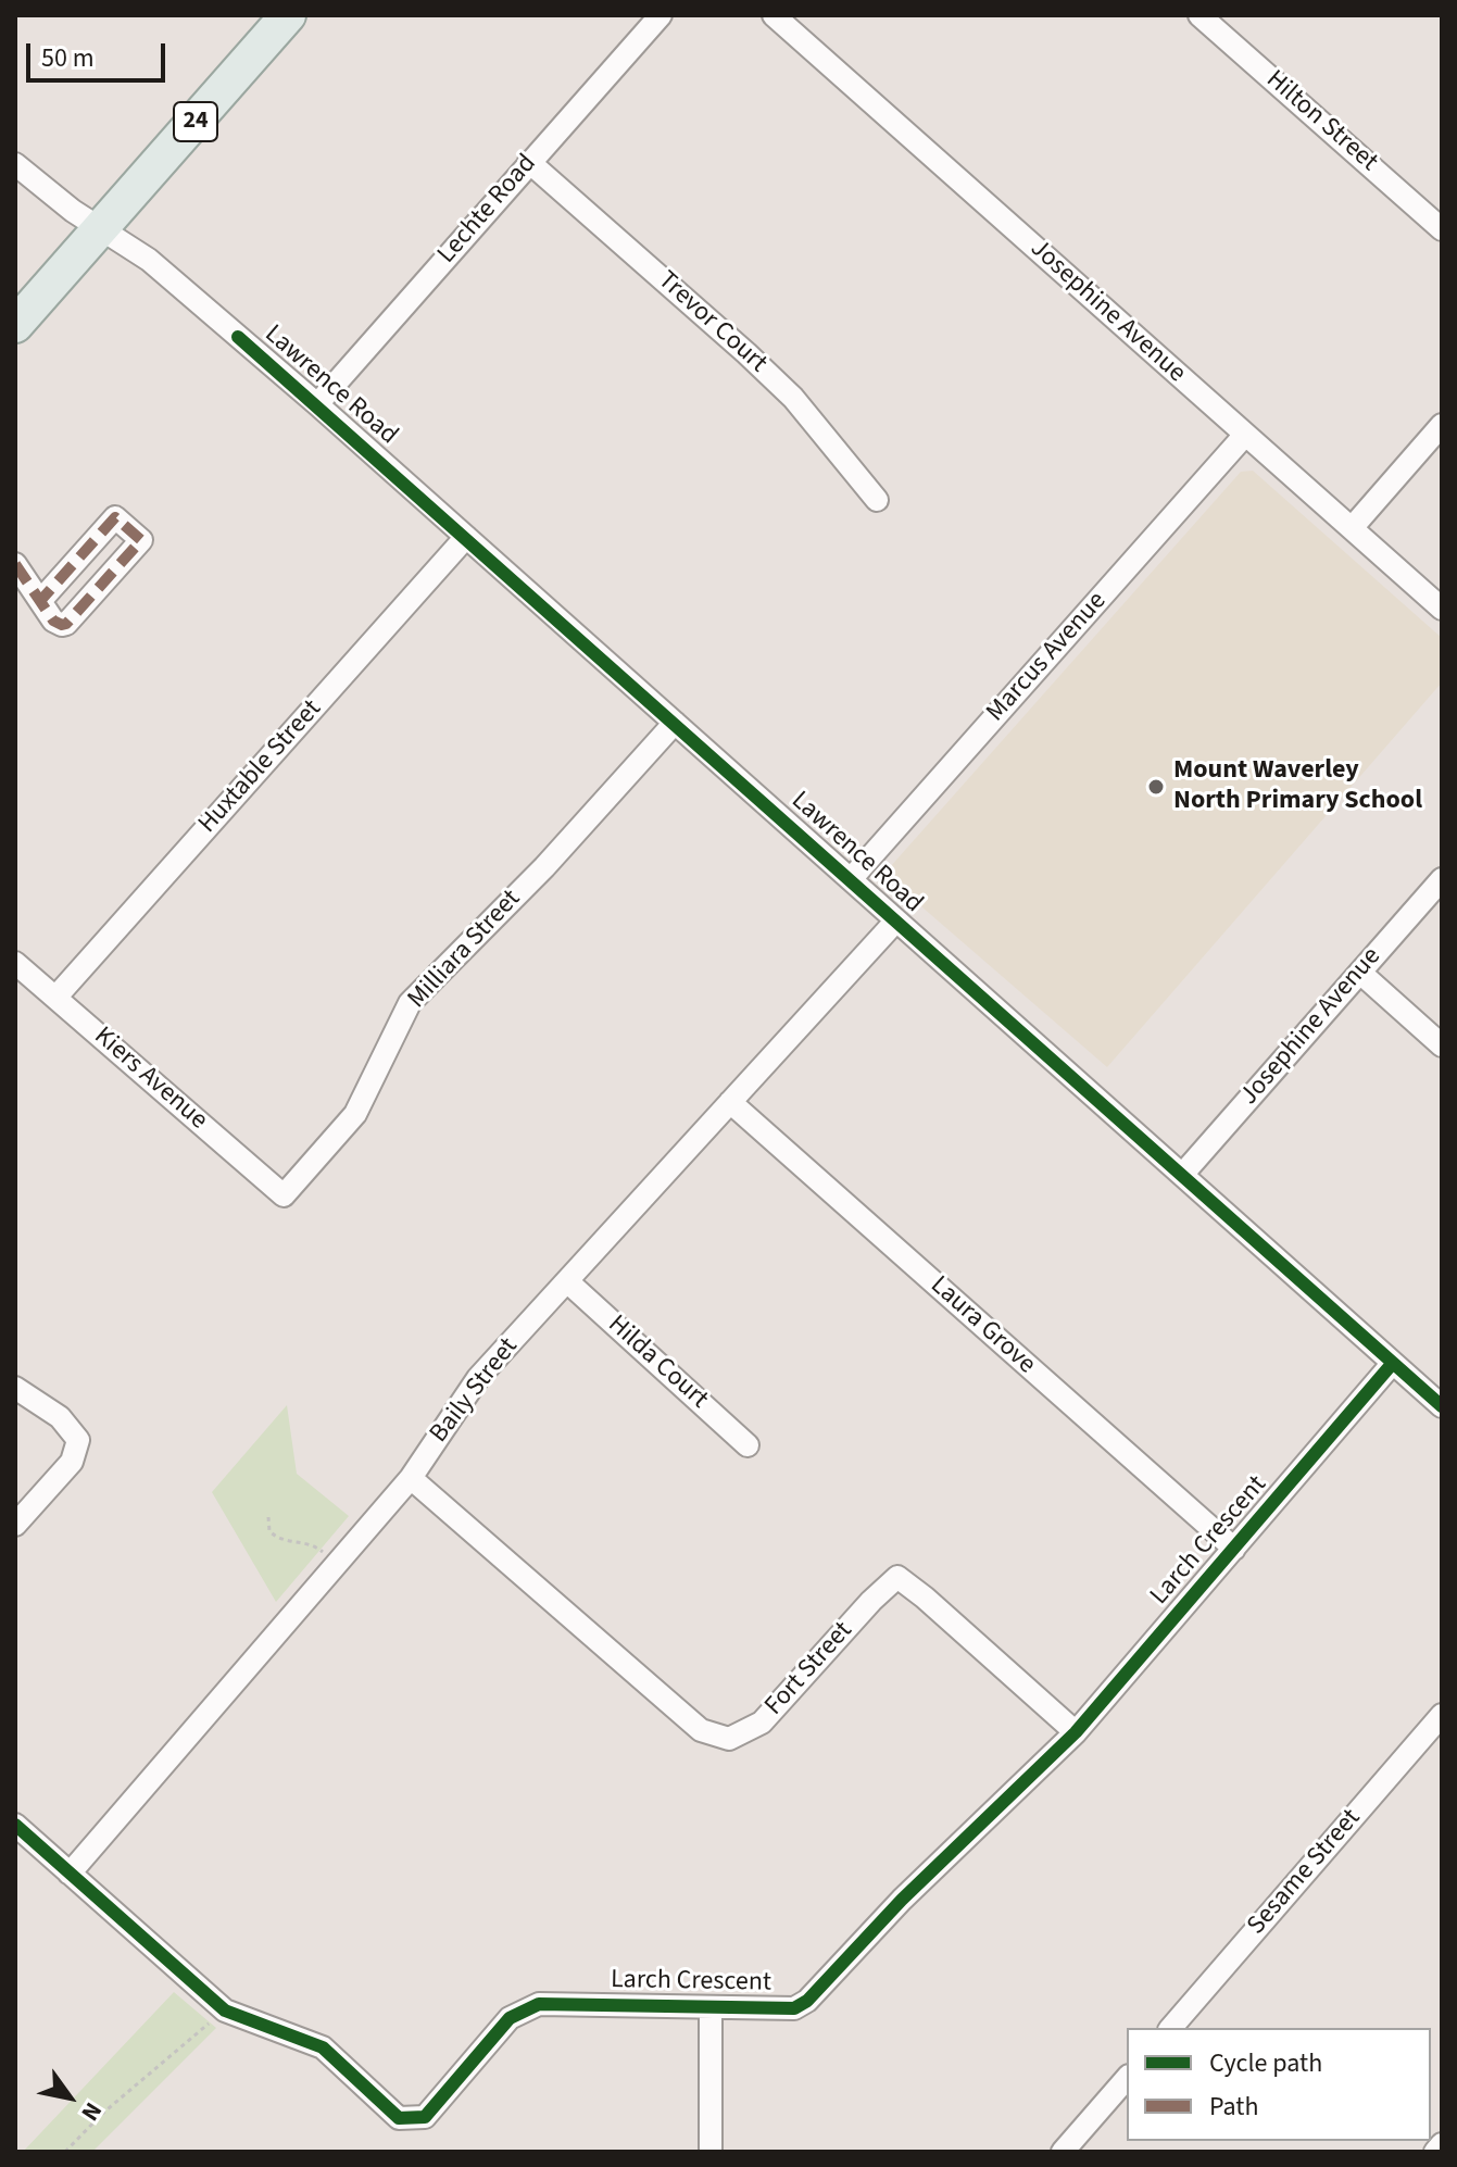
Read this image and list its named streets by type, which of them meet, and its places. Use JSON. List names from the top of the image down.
{
  "streets": {
    "main road": ["24"],
    "street": [
      "Hilton Street",
      "Lechte Road",
      "Josephine Avenue",
      "Trevor Court",
      "Lawrence Road",
      "Marcus Avenue",
      "Huxtable Street",
      "Milliara Street",
      "Kiers Avenue",
      "Laura Grove",
      "Hilda Court",
      "Baily Street",
      "Larch Crescent",
      "Fort Street",
      "Sesame Street"
    ]
  },
  "crossings": [
    ["24", "Lawrence Road"],
    ["Lechte Road", "Trevor Court"],
    ["Lechte Road", "Lawrence Road"],
    ["Josephine Avenue", "Lawrence Road"],
    ["Josephine Avenue", "Marcus Avenue"],
    ["Lawrence Road", "Marcus Avenue"],
    ["Lawrence Road", "Huxtable Street"],
    ["Lawrence Road", "Milliara Street"],
    ["Lawrence Road", "Baily Street"],
    ["Lawrence Road", "Larch Crescent"],
    ["Huxtable Street", "Kiers Avenue"],
    ["Milliara Street", "Kiers Avenue"],
    ["Laura Grove", "Baily Street"],
    ["Laura Grove", "Larch Crescent"],
    ["Hilda Court", "Baily Street"],
    ["Baily Street", "Larch Crescent"],
    ["Baily Street", "Fort Street"],
    ["Larch Crescent", "Fort Street"]
  ],
  "places": ["Mount Waverley North Primary School"],
  "legend": ["Cycle path", "Path"],
  "scale_bar": "50 m",
  "north": "bottom right"
}
